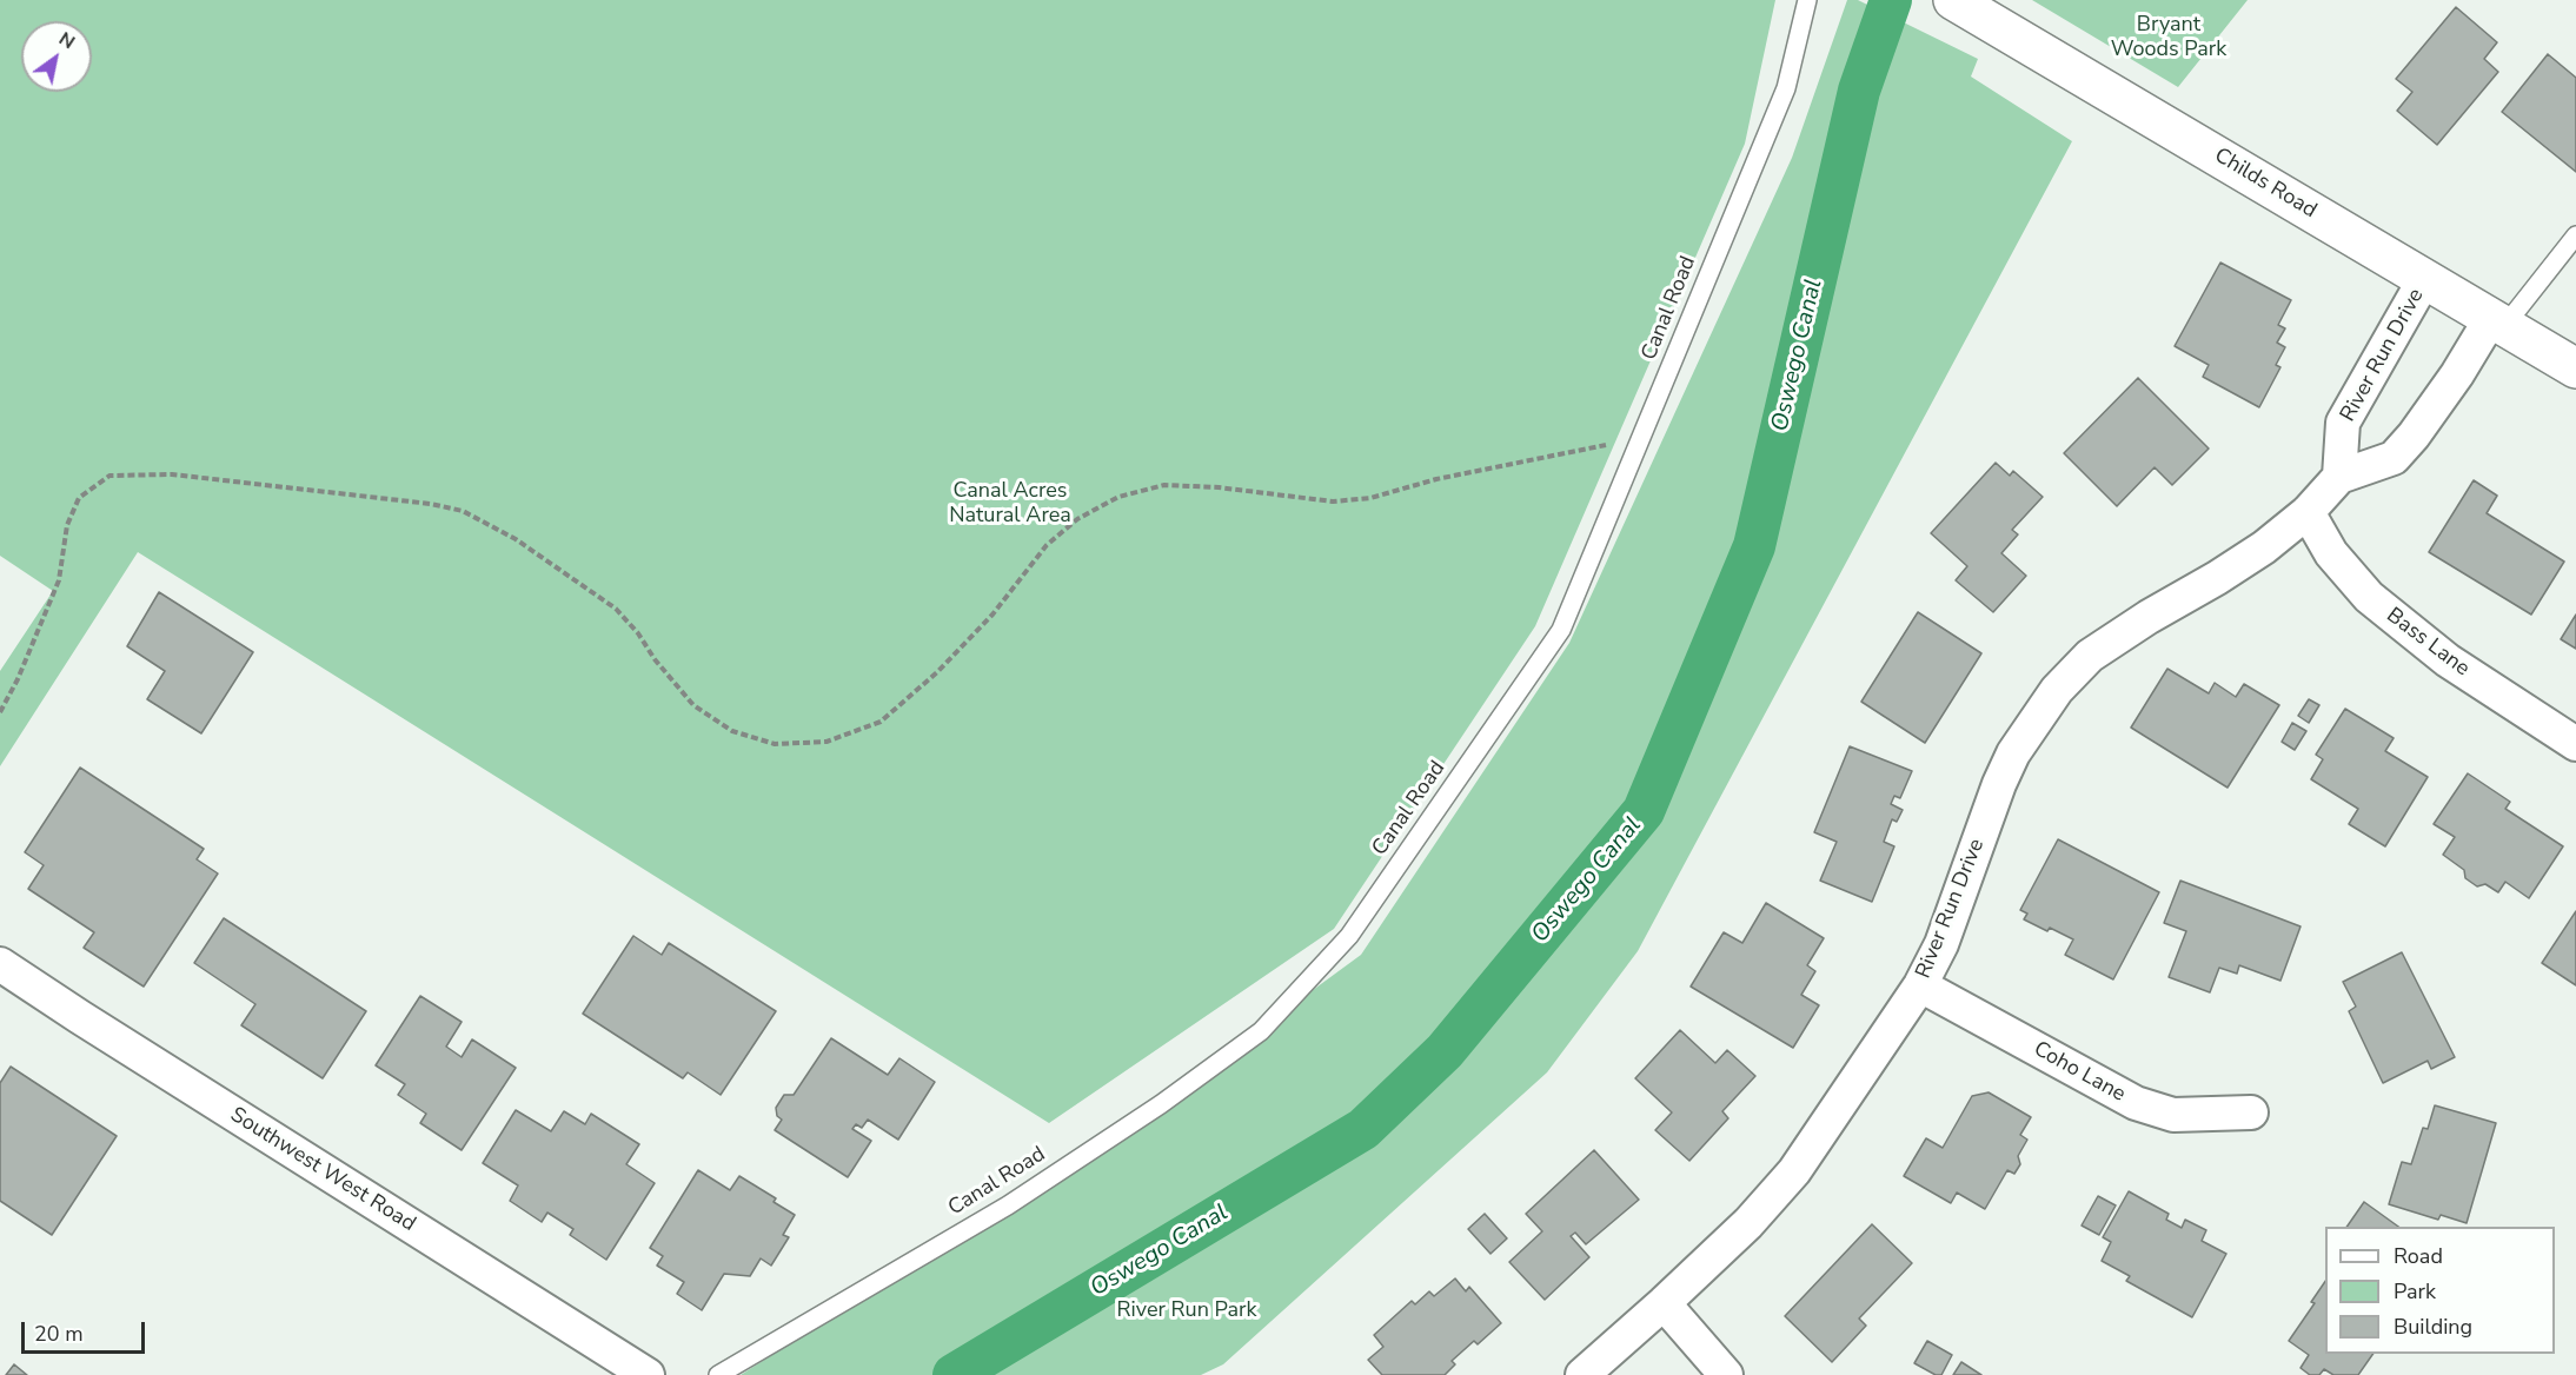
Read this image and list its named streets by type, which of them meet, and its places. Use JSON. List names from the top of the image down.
{
  "streets": {
    "street": [
      "Childs Road",
      "River Run Drive",
      "Bass Lane",
      "Coho Lane",
      "Southwest West Road"
    ],
    "lane": ["Canal Road"]
  },
  "crossings": [
    ["Childs Road", "River Run Drive"],
    ["River Run Drive", "Bass Lane"],
    ["River Run Drive", "Coho Lane"]
  ],
  "water": ["Oswego Canal"],
  "parks": ["Bryant Woods Park", "Canal Acres Natural Area", "River Run Park"],
  "legend": ["Road", "Park", "Building"],
  "scale_bar": "20 m",
  "north": "top right"
}
